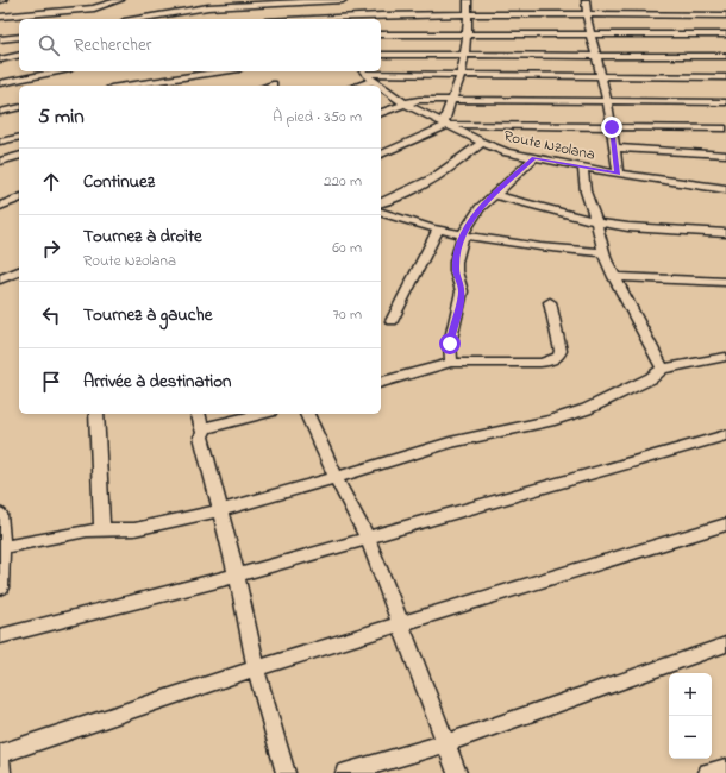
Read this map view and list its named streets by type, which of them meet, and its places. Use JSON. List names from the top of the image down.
{
  "streets": {
    "street": ["Route Nzolana"]
  },
  "page": {
    "search": "Rechercher",
    "heading": ["5 min", "À pied · 350 m"],
    "list": [
      ["Continuez", "220 m"],
      ["Tournez à droite", "Route Nzolana", "60 m"],
      ["Tournez à gauche", "70 m"],
      "Arrivée à destination"
    ],
    "map_buttons": ["+", "−"]
  }
}
